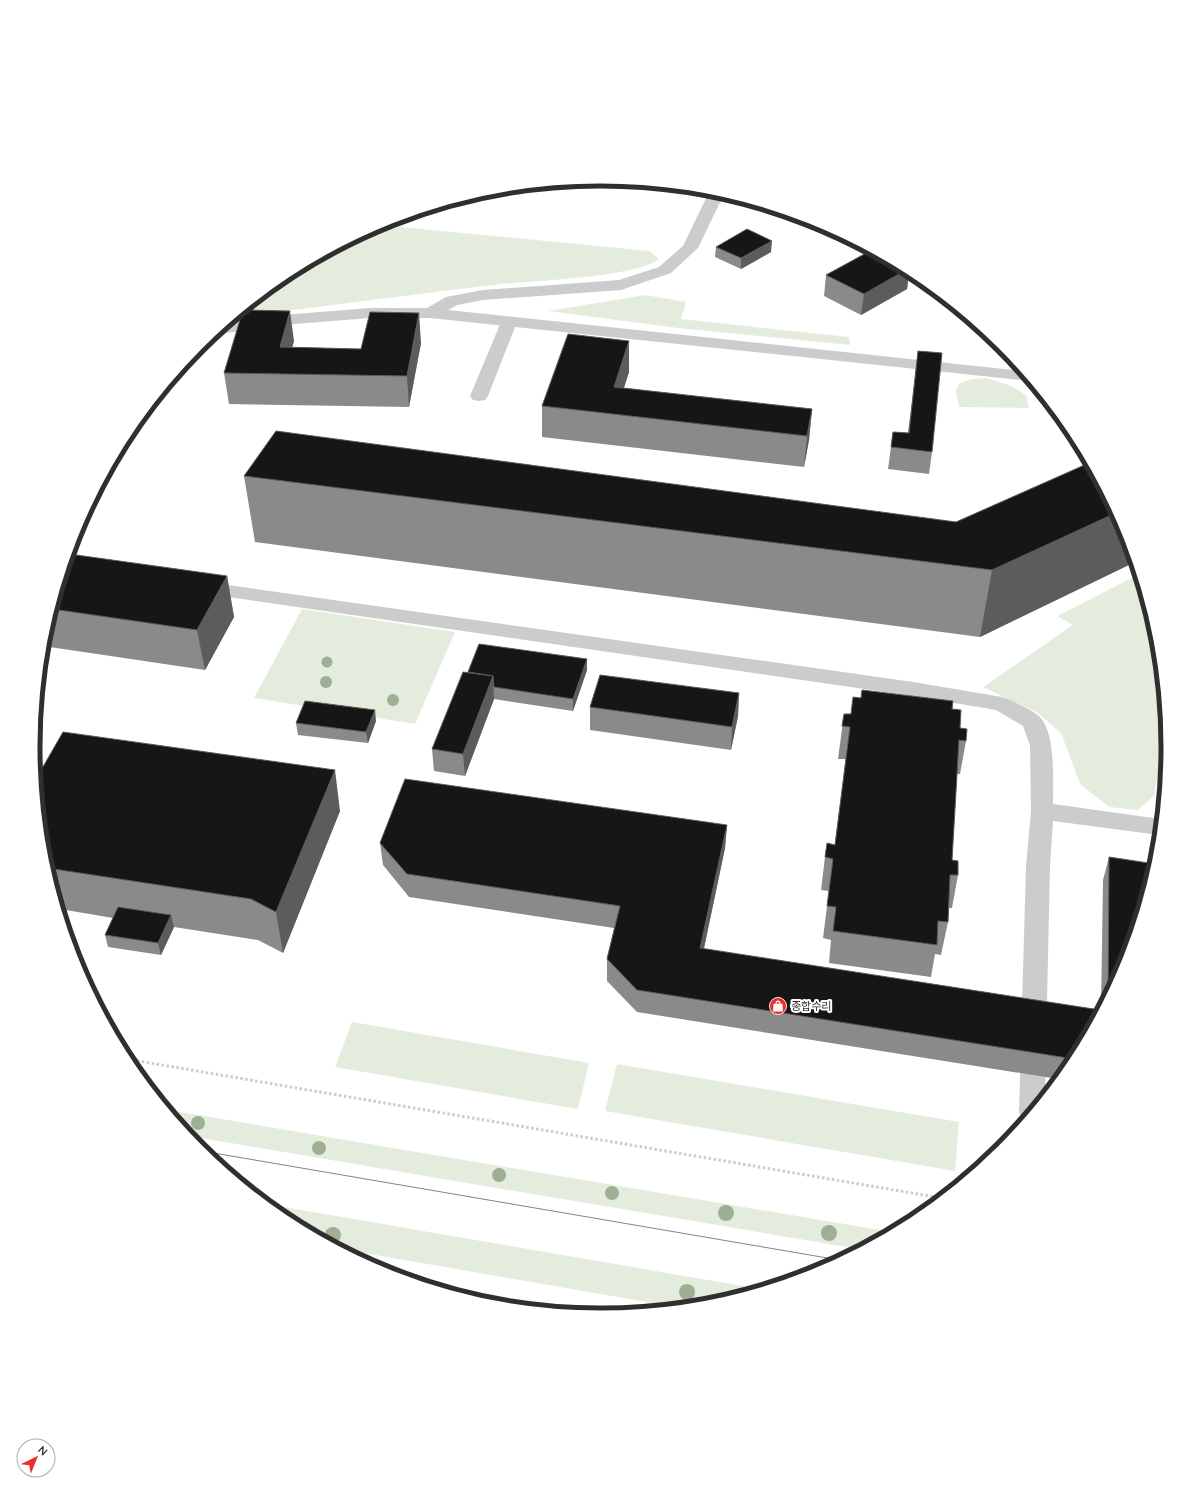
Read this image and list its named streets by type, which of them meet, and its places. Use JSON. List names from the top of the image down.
{
  "places": {
    "shop": ["종합수리"]
  },
  "north": "top right"
}
